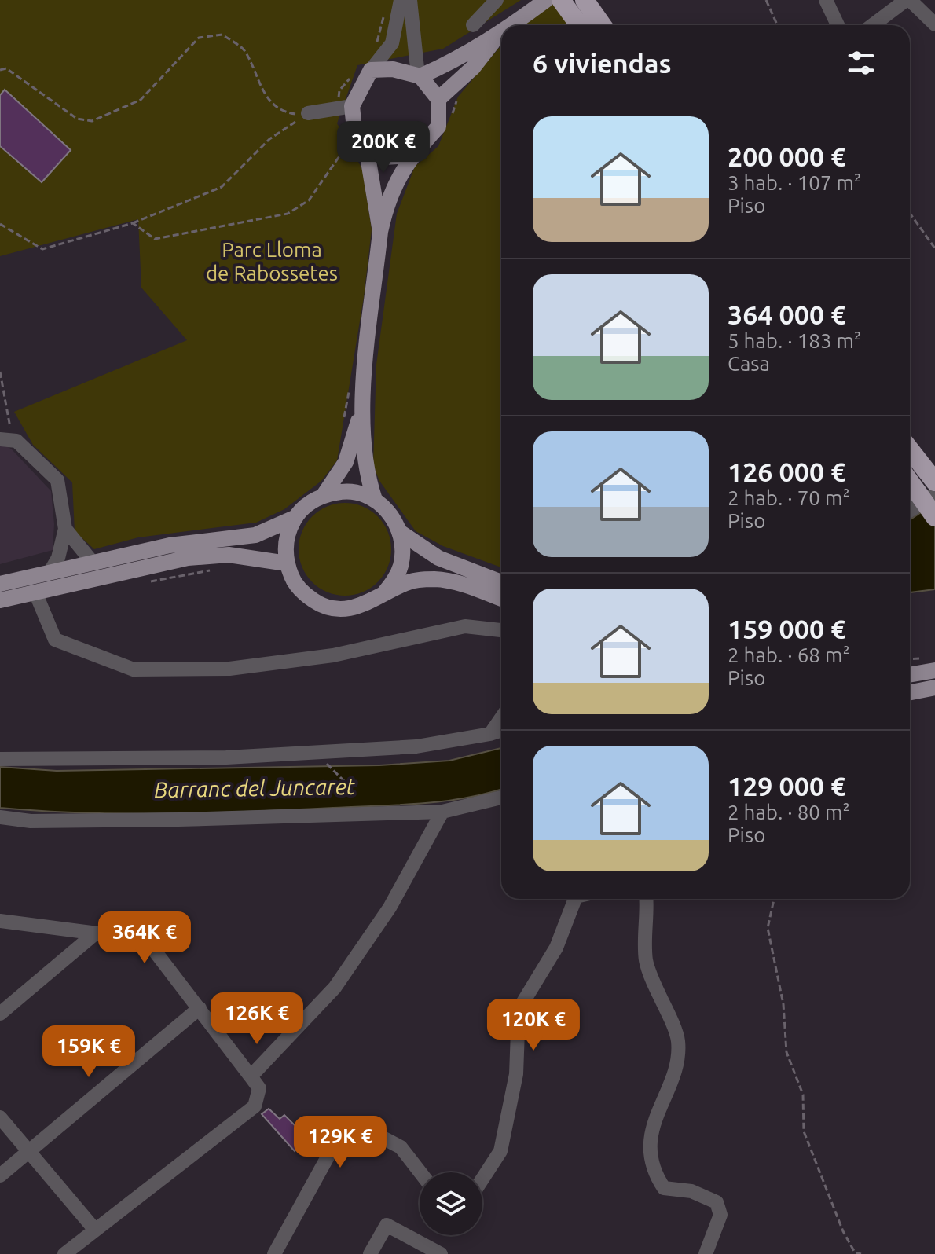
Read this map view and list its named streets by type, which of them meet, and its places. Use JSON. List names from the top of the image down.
{
  "water": ["Barranc del Juncaret"],
  "parks": ["Parc Lloma de Rabossetes"],
  "page": {
    "heading": "6 viviendas",
    "list": [
      {
        "name": "200 000 €",
        "note": "3 hab. · 107 m² · Piso"
      },
      {
        "name": "364 000 €",
        "note": "5 hab. · 183 m² · Casa"
      },
      {
        "name": "126 000 €",
        "note": "2 hab. · 70 m² · Piso"
      },
      {
        "name": "159 000 €",
        "note": "2 hab. · 68 m² · Piso"
      },
      {
        "name": "129 000 €",
        "note": "2 hab. · 80 m² · Piso"
      }
    ],
    "price": [
      "200K €",
      "364K €",
      "126K €",
      "120K €",
      "159K €",
      "129K €"
    ]
  }
}
